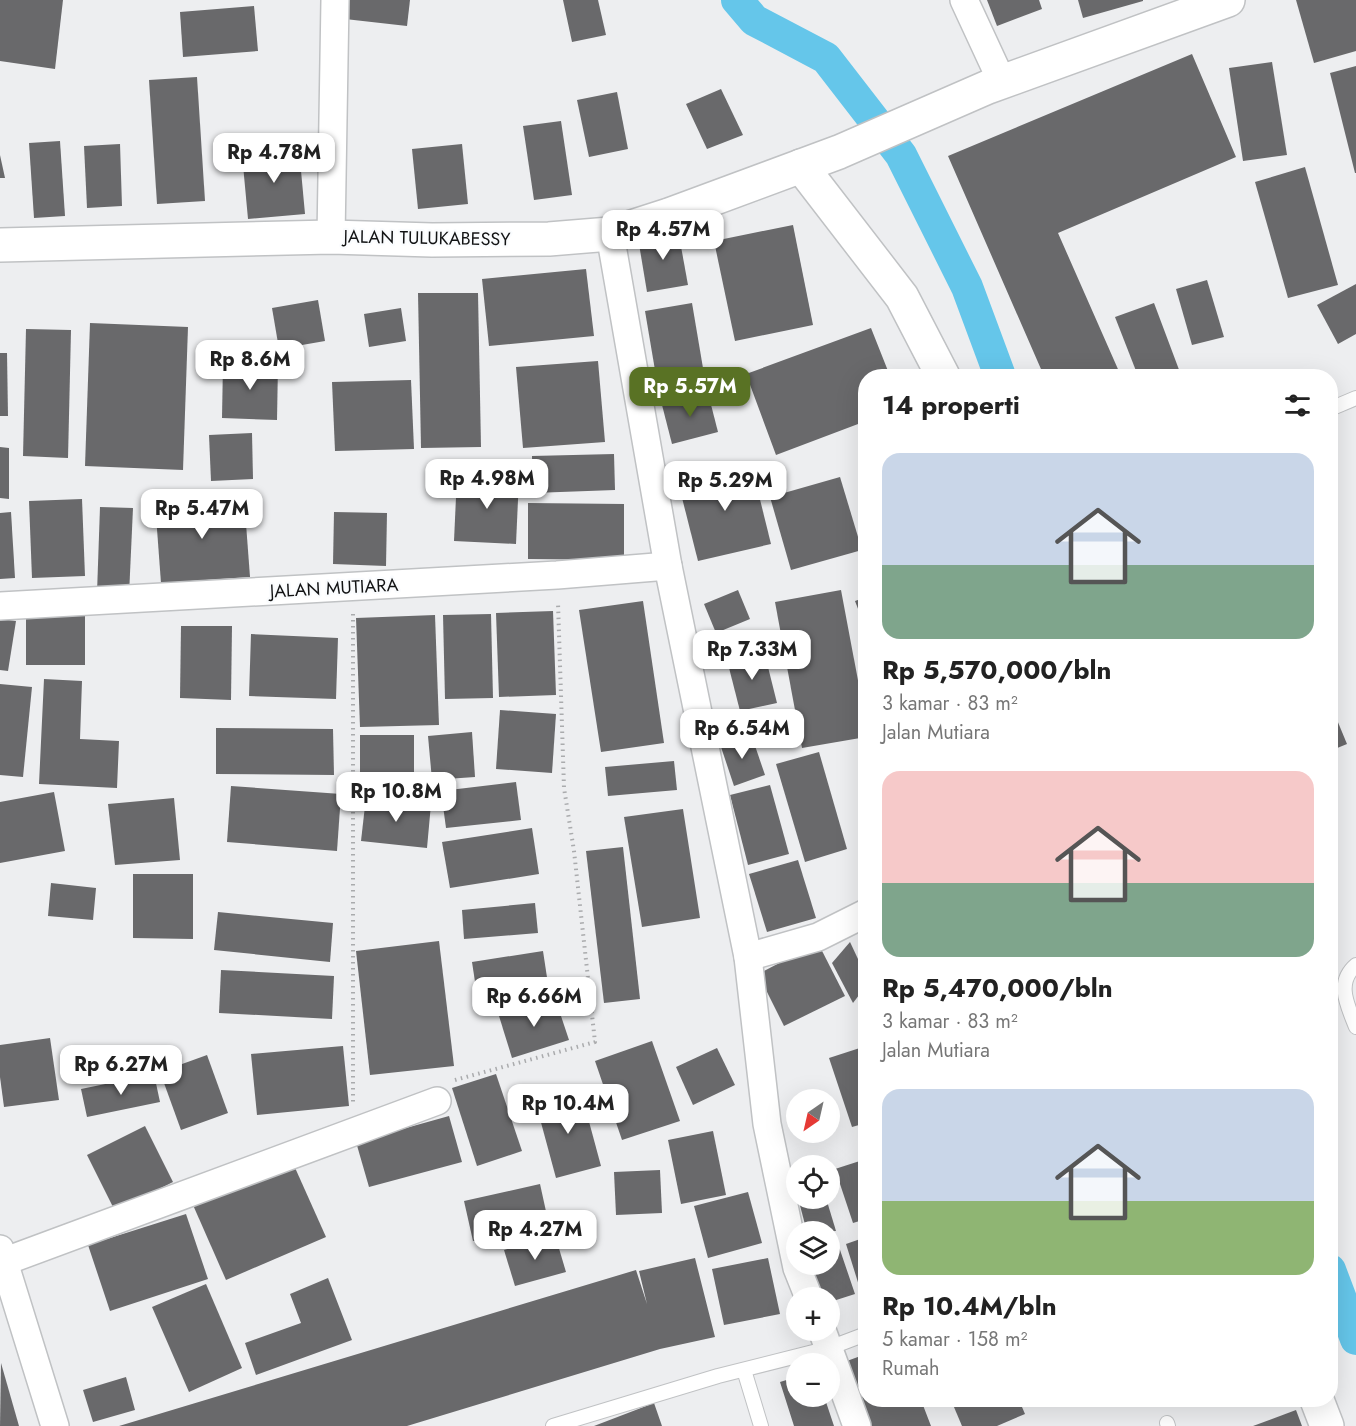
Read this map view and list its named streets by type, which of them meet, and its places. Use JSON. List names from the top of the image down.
{
  "streets": {
    "main road": ["JALAN TULUKABESSY"],
    "street": ["JALAN MUTIARA"]
  },
  "north": "bottom left",
  "page": {
    "price": [
      "Rp 4.78M",
      "Rp 4.57M",
      "Rp 8.6M",
      "Rp 5.57M",
      "Rp 4.98M",
      "Rp 5.29M",
      "Rp 5.47M",
      "Rp 7.33M",
      "Rp 6.54M",
      "Rp 10.8M",
      "Rp 6.66M",
      "Rp 6.27M",
      "Rp 10.4M",
      "Rp 4.27M"
    ],
    "heading": "14 properti",
    "list": [
      {
        "name": "Rp 5,570,000/bln",
        "note": "3 kamar · 83 m² · Jalan Mutiara"
      },
      {
        "name": "Rp 5,470,000/bln",
        "note": "3 kamar · 83 m² · Jalan Mutiara"
      },
      {
        "name": "Rp 10.4M/bln",
        "note": "5 kamar · 158 m² · Rumah"
      }
    ],
    "map_buttons": ["+", "−"]
  }
}
